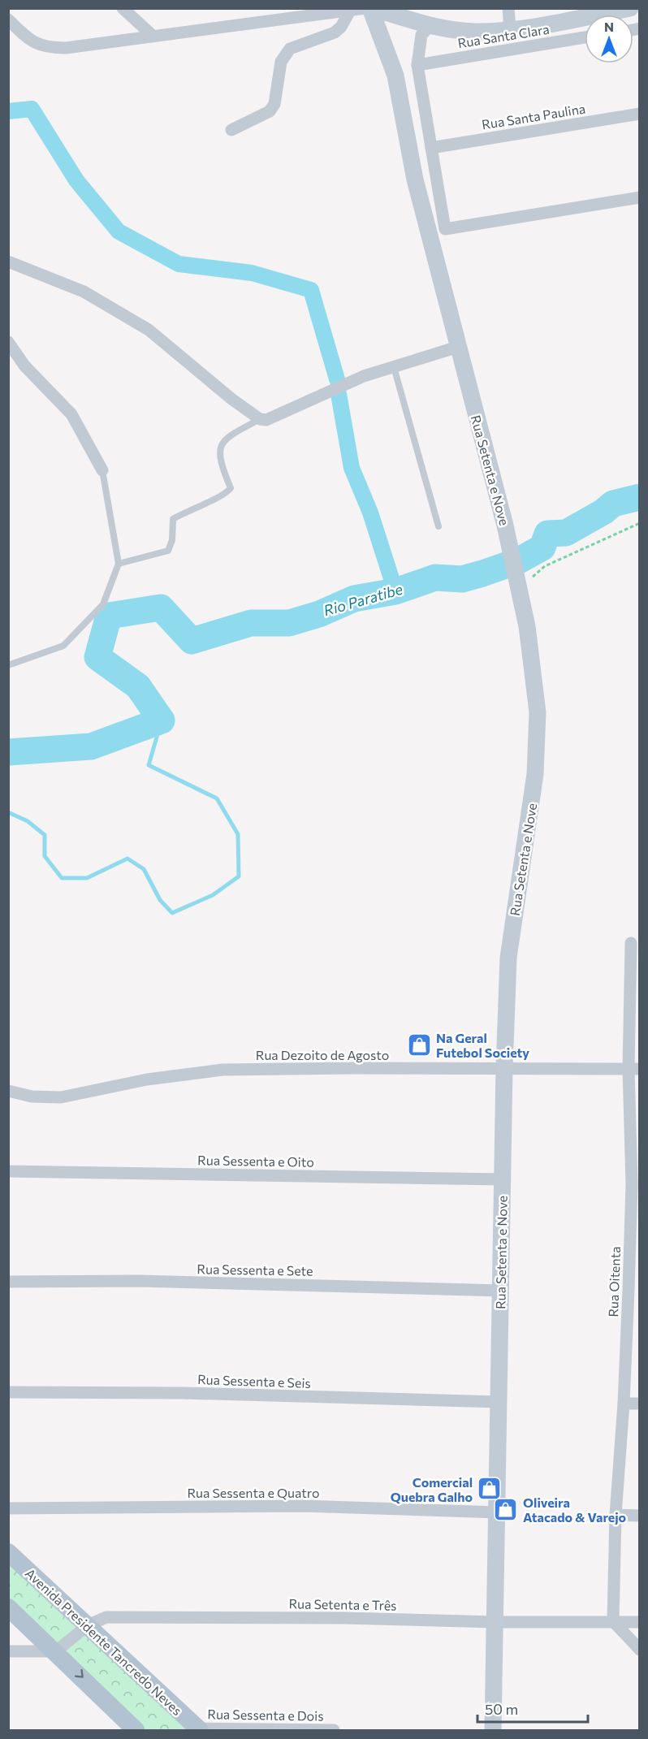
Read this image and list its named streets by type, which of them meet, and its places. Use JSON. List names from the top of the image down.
{
  "streets": {
    "main road": ["Avenida Presidente Tancredo Neves"],
    "street": [
      "Rua Santa Clara",
      "Rua Santa Paulina",
      "Rua Setenta e Nove",
      "Rua Dezoito de Agosto",
      "Rua Sessenta e Oito",
      "Rua Sessenta e Sete",
      "Rua Oitenta",
      "Rua Sessenta e Seis",
      "Rua Sessenta e Quatro",
      "Rua Setenta e Três",
      "Rua Sessenta e Dois"
    ]
  },
  "crossings": [
    ["Rua Setenta e Nove", "Rua Dezoito de Agosto"],
    ["Rua Setenta e Nove", "Rua Sessenta e Oito"],
    ["Rua Setenta e Nove", "Rua Sessenta e Sete"],
    ["Rua Setenta e Nove", "Rua Sessenta e Seis"],
    ["Rua Setenta e Nove", "Rua Sessenta e Quatro"],
    ["Rua Setenta e Nove", "Rua Setenta e Três"],
    ["Rua Dezoito de Agosto", "Rua Oitenta"],
    ["Rua Oitenta", "Rua Setenta e Três"],
    ["Rua Setenta e Três", "Avenida Presidente Tancredo Neves"],
    ["Avenida Presidente Tancredo Neves", "Rua Sessenta e Dois"]
  ],
  "water": ["Rio Paratibe"],
  "places": {
    "shop": ["Na Geral Futebol Society", "Comercial Quebra Galho", "Oliveira Atacado & Varejo"]
  },
  "scale_bar": "50 m",
  "north": "top"
}
